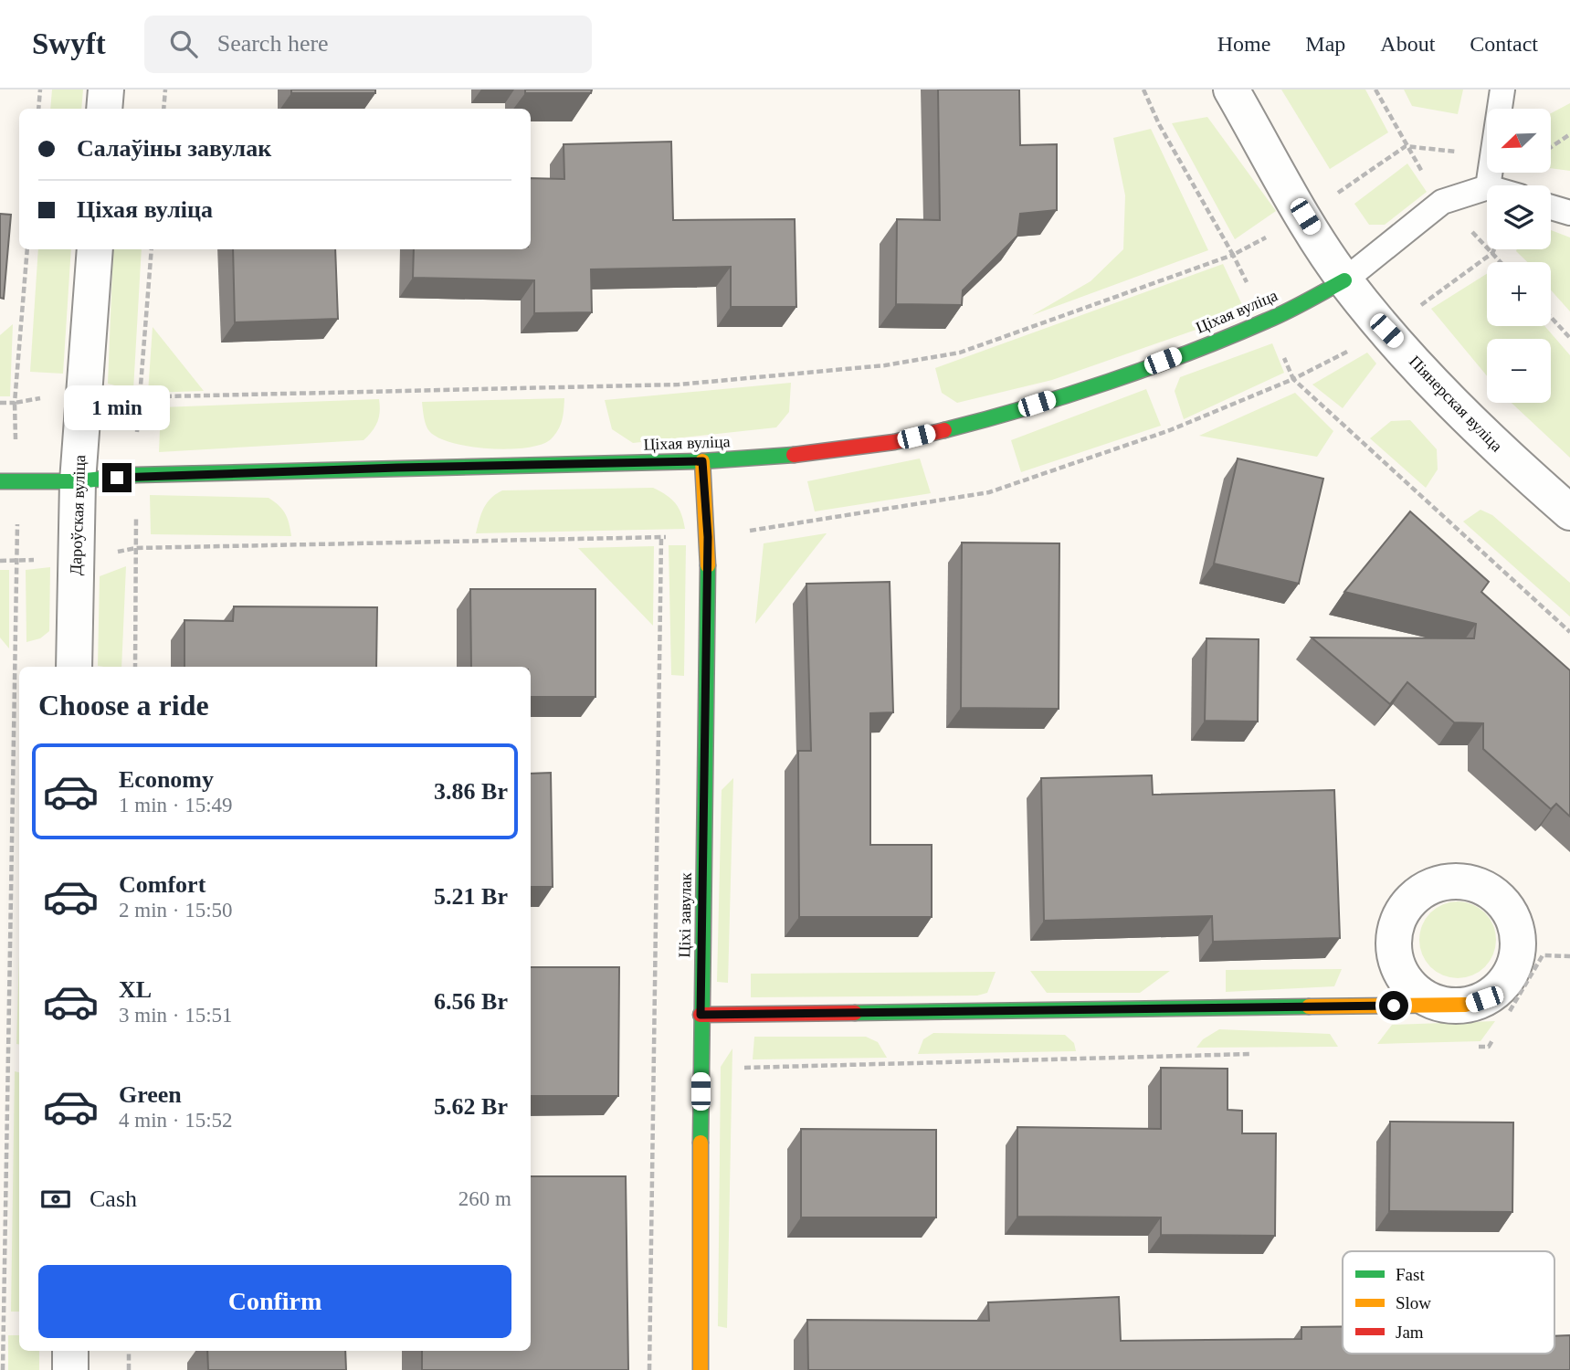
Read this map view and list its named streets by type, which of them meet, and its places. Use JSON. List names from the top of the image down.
{
  "streets": {
    "street": [
      "Ціхая вуліца",
      "Піянерская вуліца",
      "Дароўская вуліца",
      "Ціхі завулак"
    ]
  },
  "crossings": [
    ["Ціхая вуліца", "Піянерская вуліца"],
    ["Ціхая вуліца", "Дароўская вуліца"],
    ["Ціхая вуліца", "Ціхі завулак"]
  ],
  "legend": ["Fast", "Slow", "Jam"],
  "north": "bottom left",
  "page": {
    "header": "Swyft",
    "search": "Search here",
    "nav": [
      "Home",
      "Map",
      "About",
      "Contact"
    ],
    "map_buttons": ["+", "−"],
    "banner": ["Салаўіны завулак", "Ціхая вуліца"],
    "bubble": "1 min",
    "heading": "Choose a ride",
    "list": [
      {
        "name": "Economy",
        "note": "1 min · 15:49",
        "value": "3.86 Br"
      },
      {
        "name": "Comfort",
        "note": "2 min · 15:50",
        "value": "5.21 Br"
      },
      {
        "name": "XL",
        "note": "3 min · 15:51",
        "value": "6.56 Br"
      },
      {
        "name": "Green",
        "note": "4 min · 15:52",
        "value": "5.62 Br"
      }
    ],
    "pay": ["Cash", "260 m"],
    "buttons": "Confirm"
  }
}
